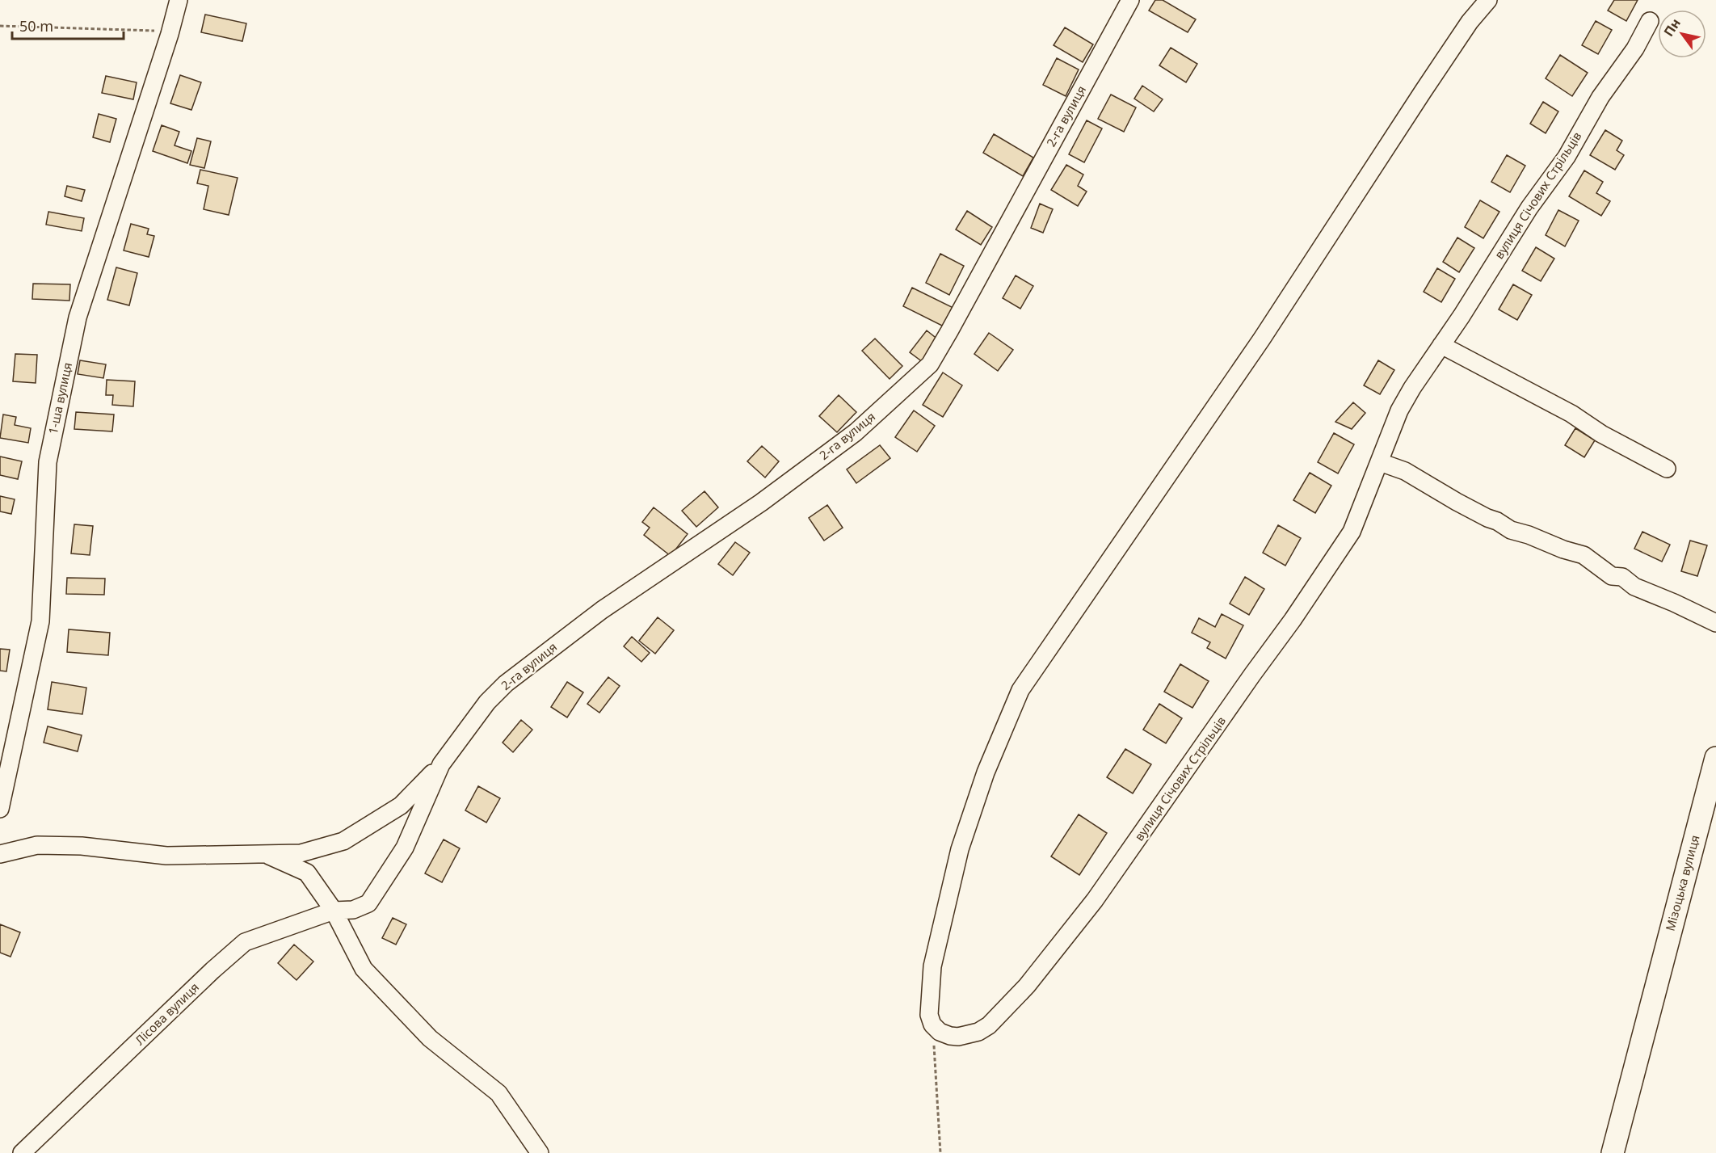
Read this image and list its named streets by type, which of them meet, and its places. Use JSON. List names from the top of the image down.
{
  "streets": {
    "main road": ["Мізоцька вулиця"],
    "street": [
      "2-га вулиця",
      "вулиця Січових Стрільців",
      "1-ша вулиця",
      "Лісова вулиця"
    ]
  },
  "crossings": [
    ["2-га вулиця", "Лісова вулиця"]
  ],
  "scale_bar": "50 m",
  "north": "top left"
}
